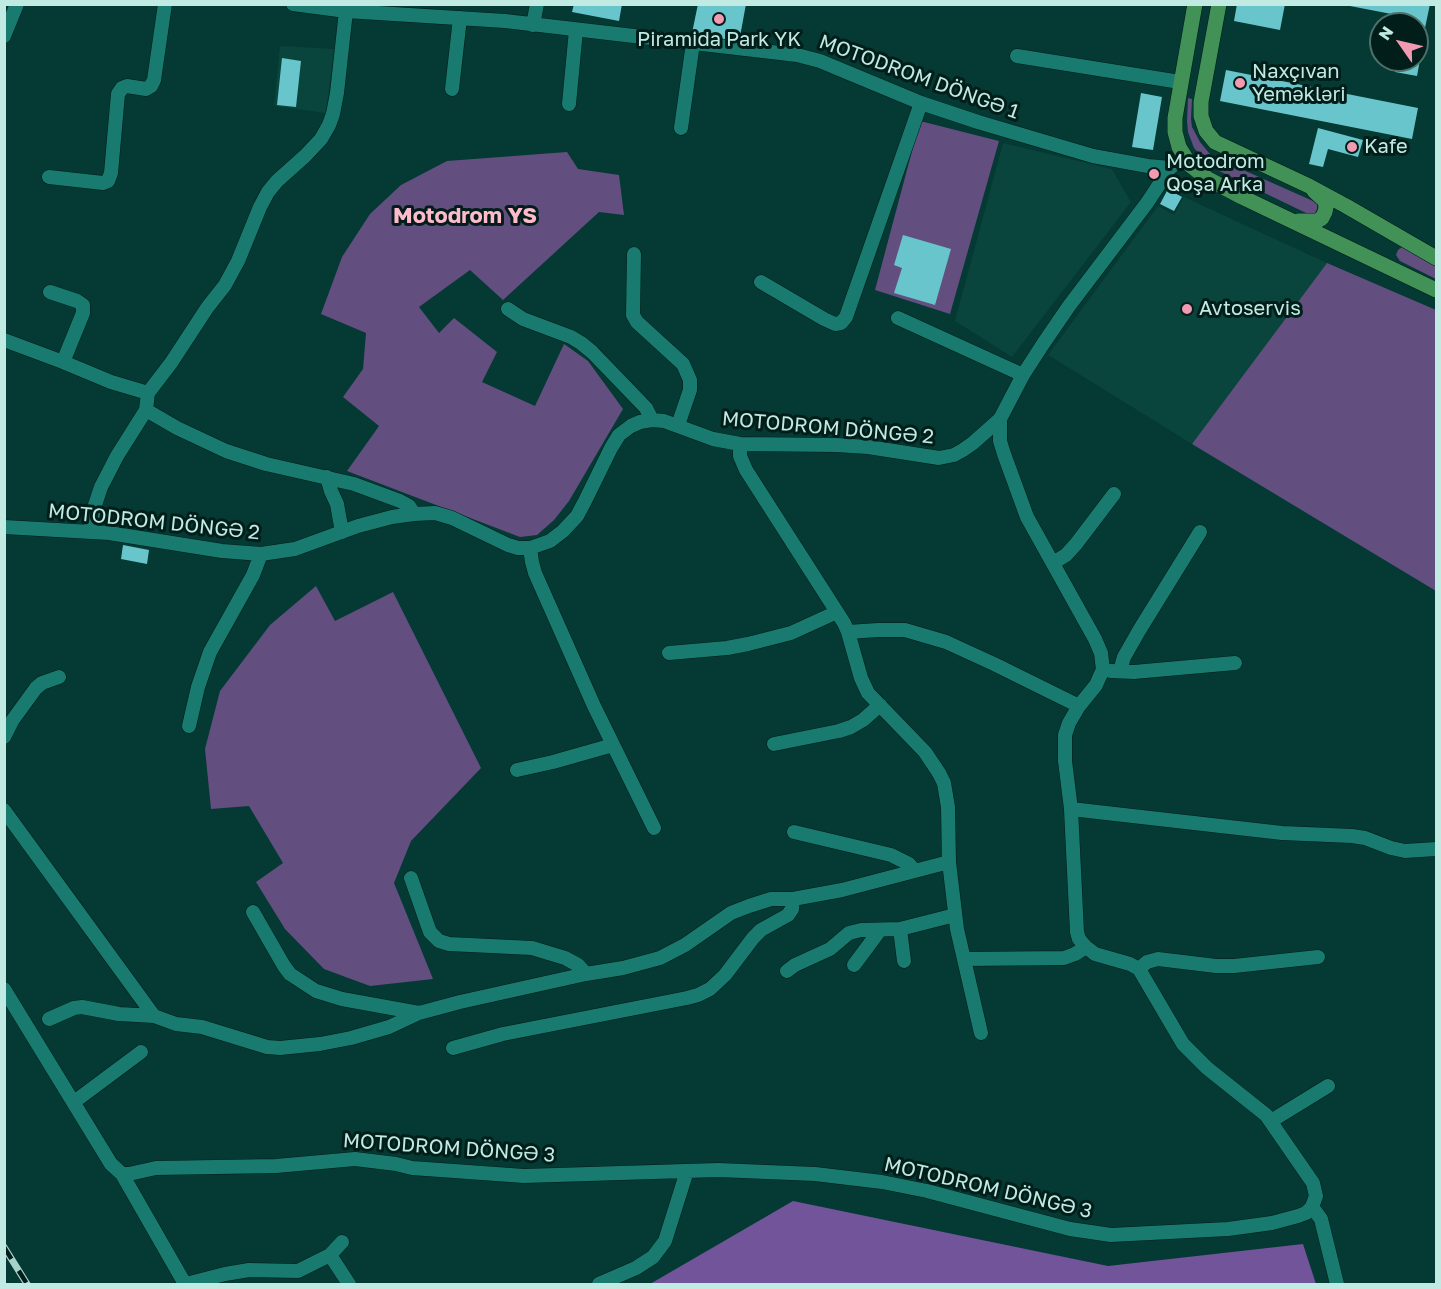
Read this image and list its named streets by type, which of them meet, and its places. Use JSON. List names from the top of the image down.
{
  "streets": {
    "street": ["MOTODROM DÖNGƏ 1", "MOTODROM DÖNGƏ 2", "MOTODROM DÖNGƏ 3"]
  },
  "crossings": [
    ["MOTODROM DÖNGƏ 1", "MOTODROM DÖNGƏ 2"]
  ],
  "districts": ["Motodrom YS"],
  "places": [
    "Piramida Park YK",
    "Naxçıvan Yeməkləri",
    "Kafe",
    "Motodrom Qoşa Arka",
    "Avtoservis"
  ],
  "north": "top left"
}
